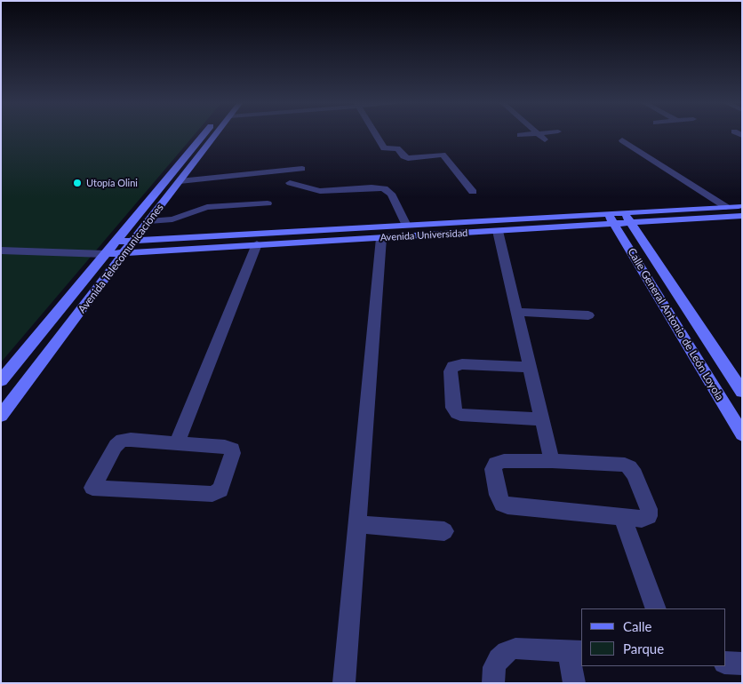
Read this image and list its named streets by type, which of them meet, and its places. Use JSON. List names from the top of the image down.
{
  "streets": {
    "street": ["Avenida Universidad", "Avenida Telecomunicaciones", "Calle General Antonio de León Loyola"]
  },
  "crossings": [
    ["Avenida Universidad", "Avenida Telecomunicaciones"],
    ["Avenida Universidad", "Calle General Antonio de León Loyola"]
  ],
  "places": ["Utopía Olini"],
  "legend": ["Calle", "Parque"]
}
